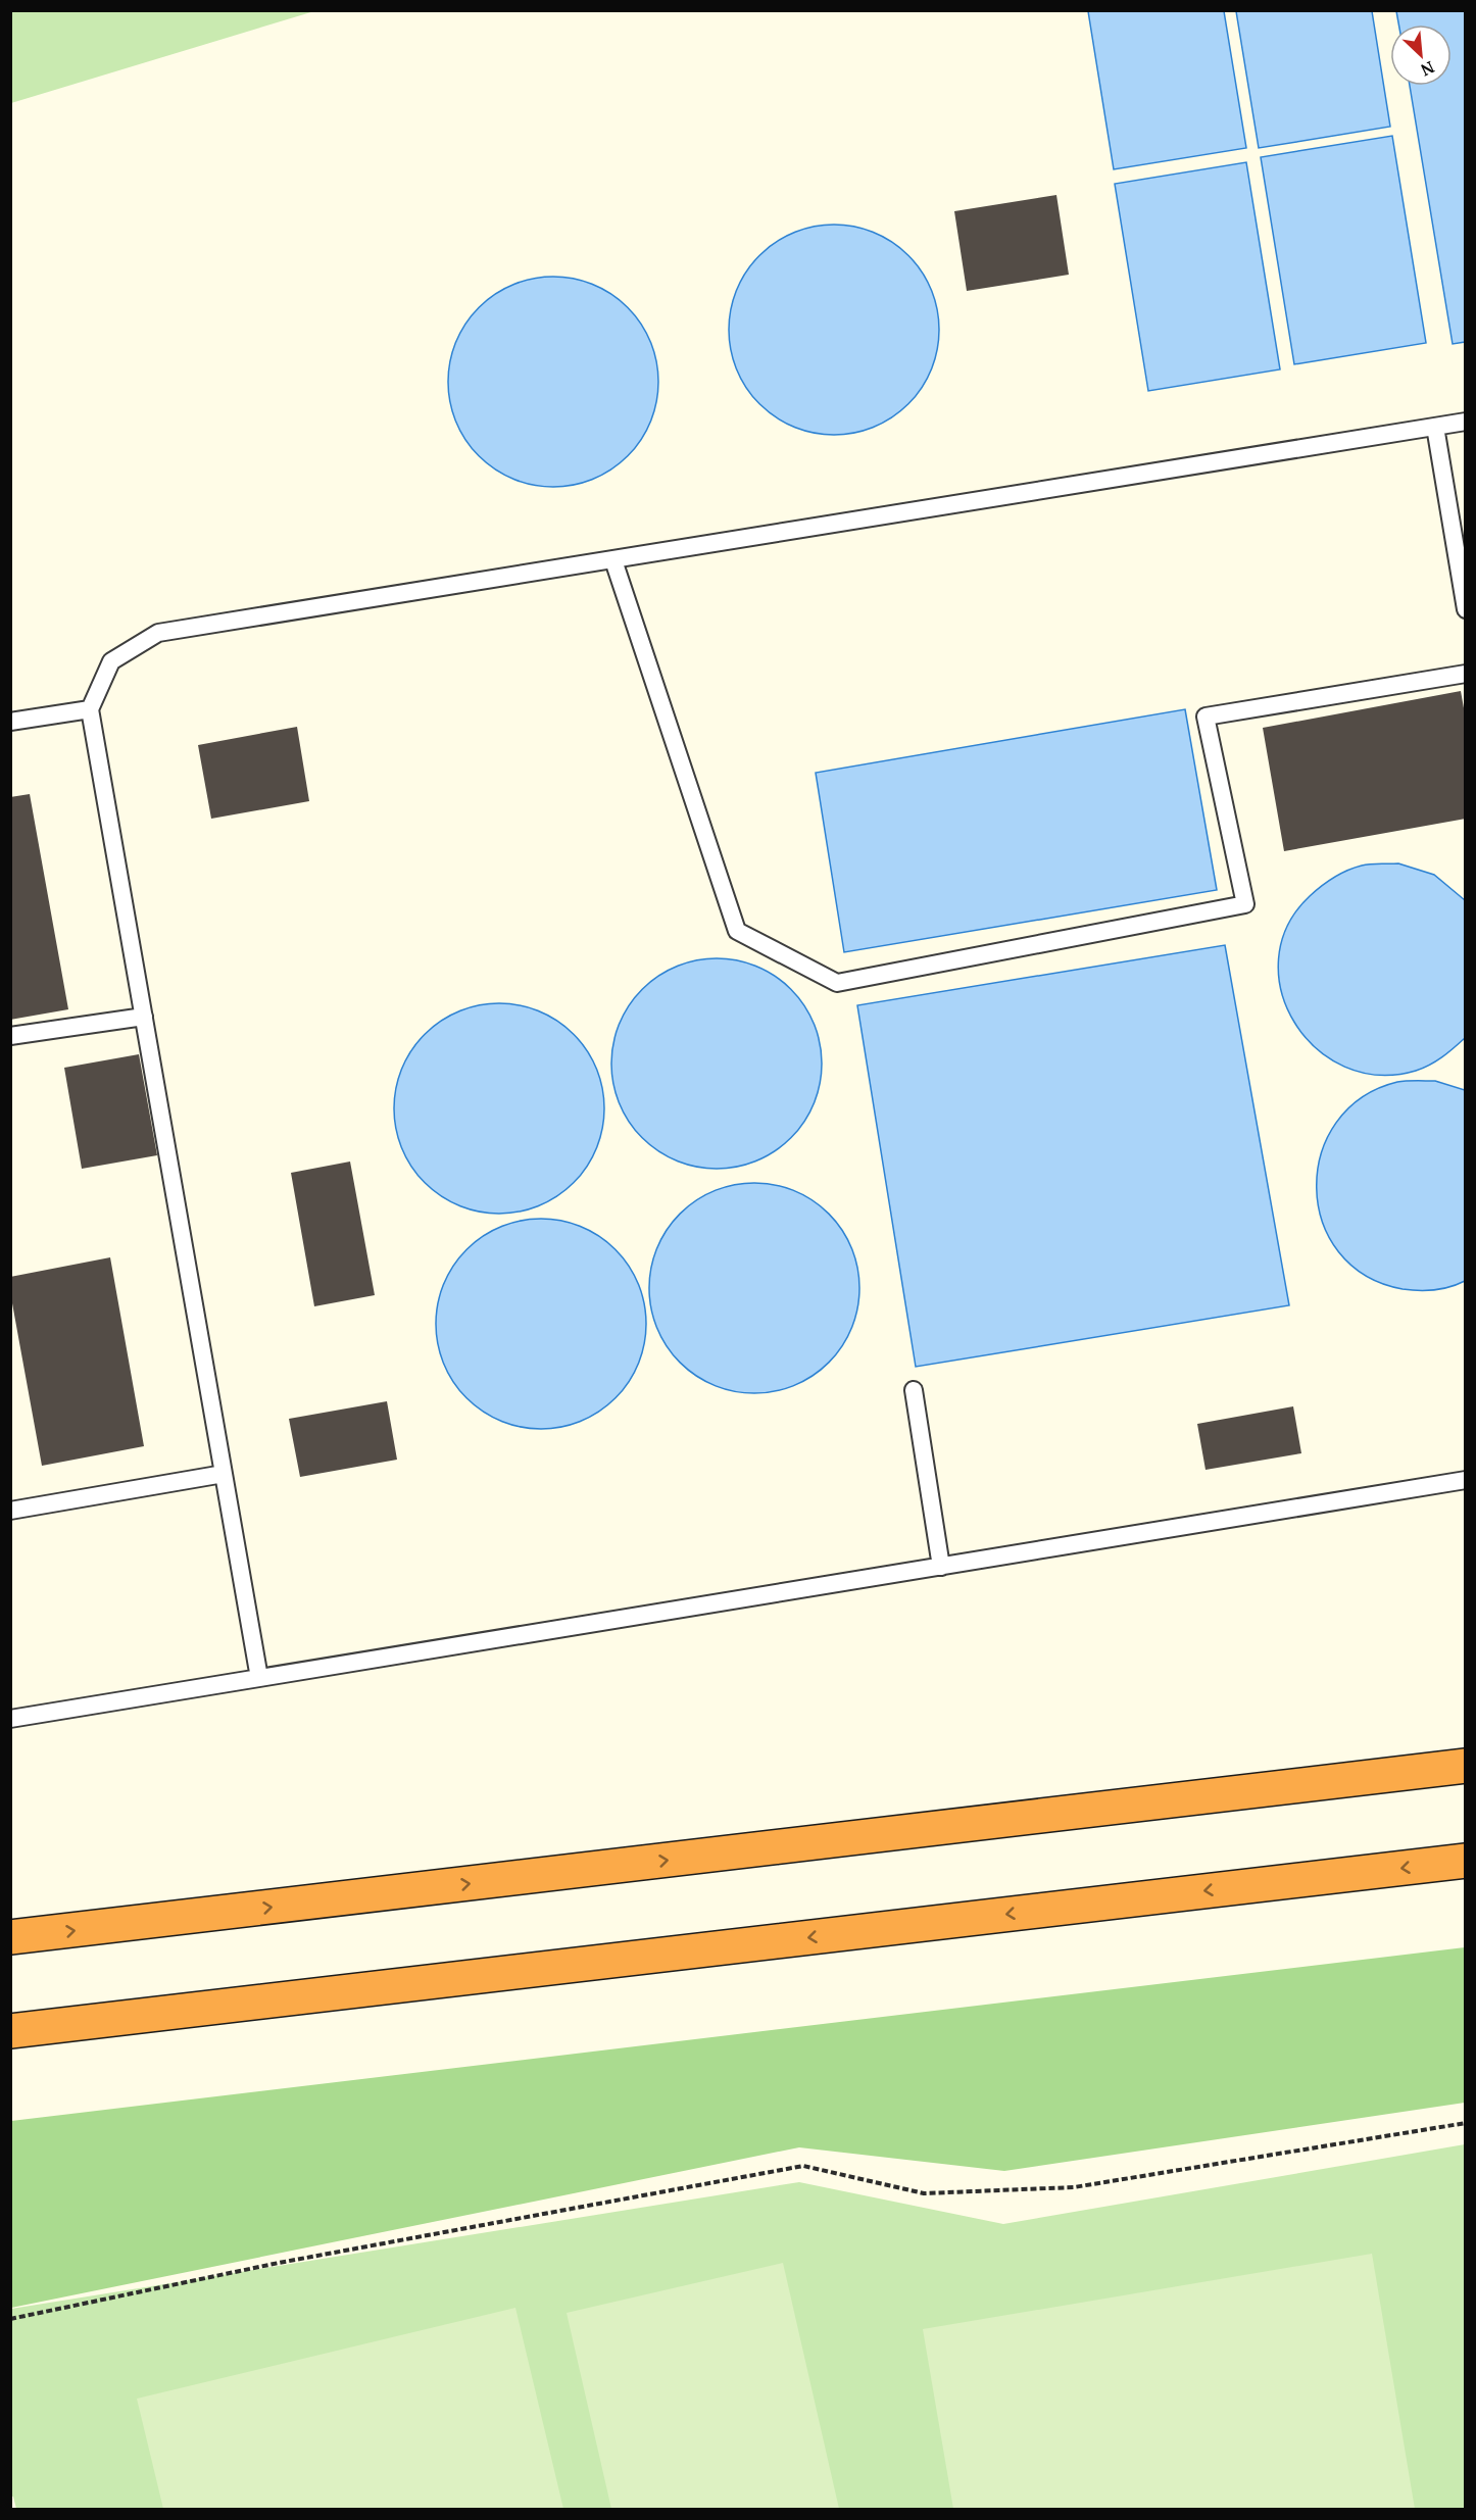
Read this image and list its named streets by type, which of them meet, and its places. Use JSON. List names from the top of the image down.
{
  "north": "bottom right"
}
